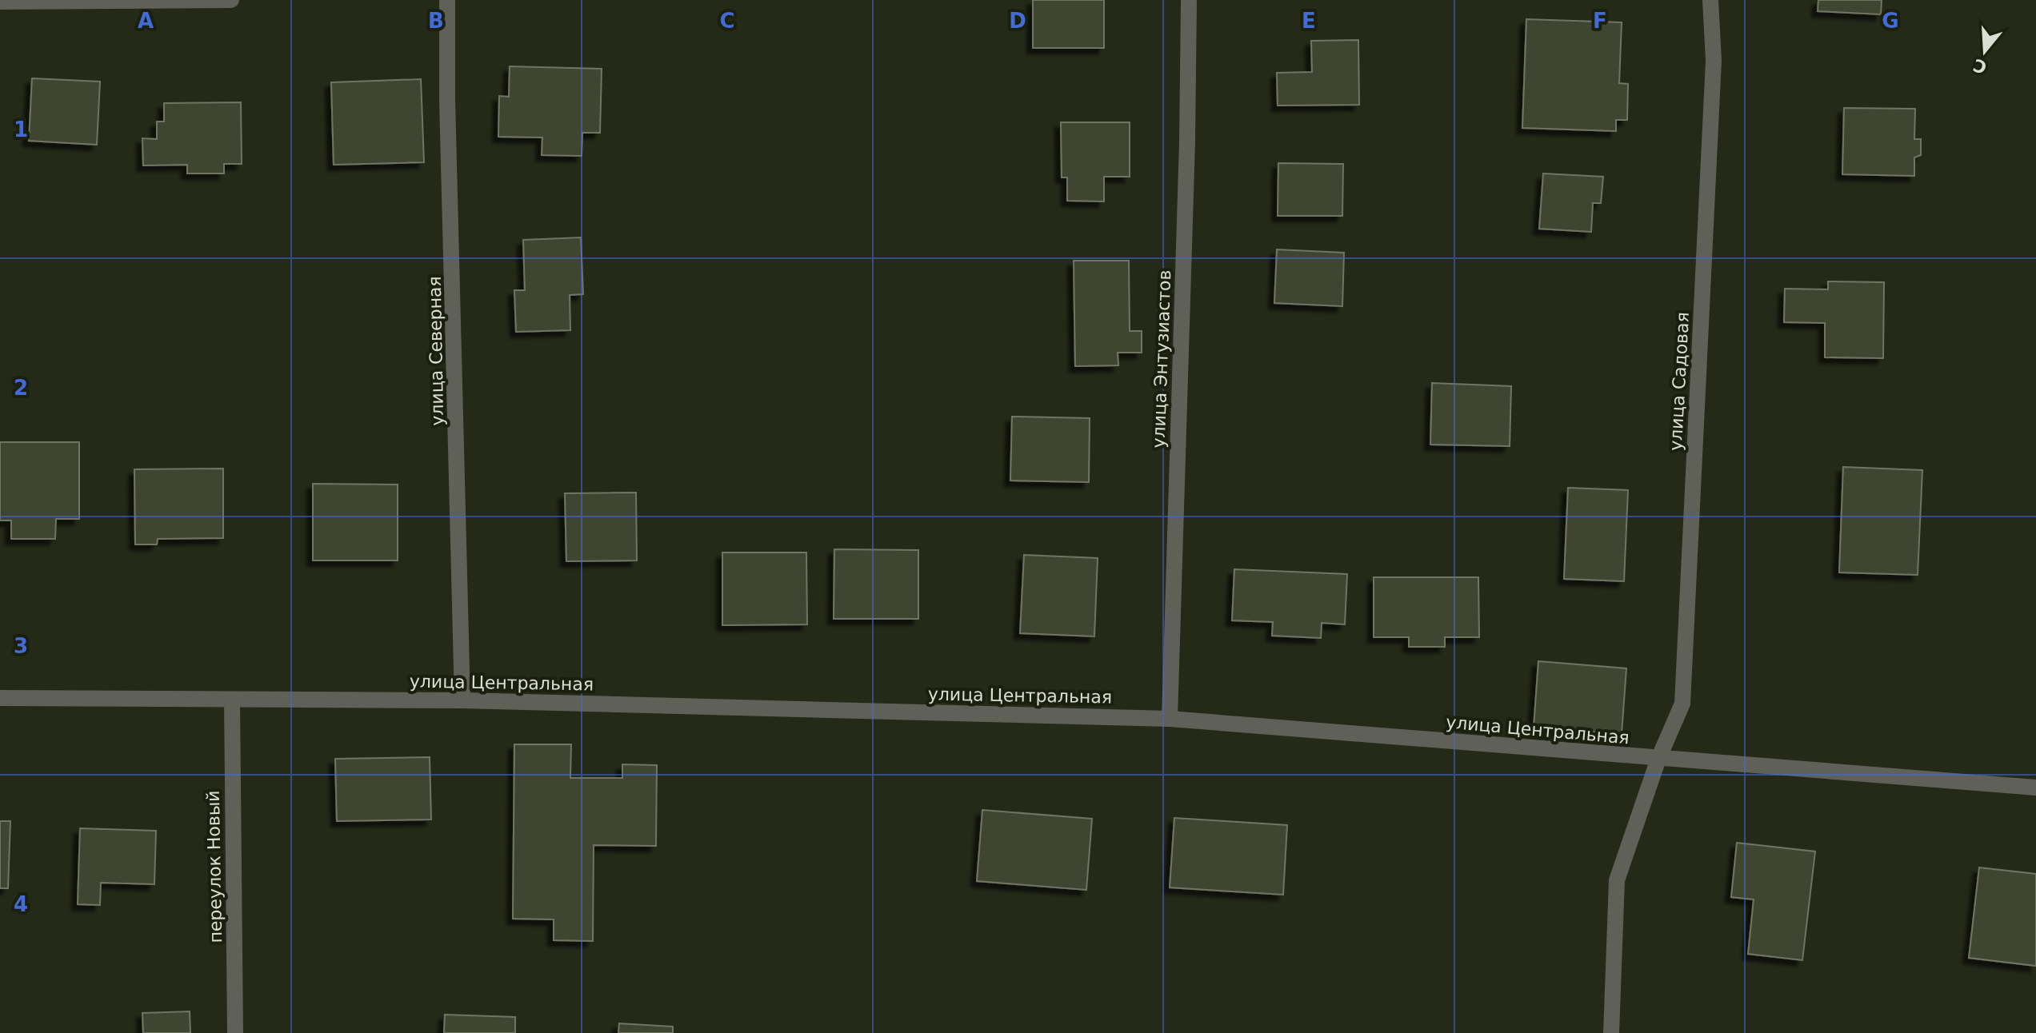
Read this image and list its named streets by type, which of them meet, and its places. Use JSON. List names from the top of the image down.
{
  "streets": {
    "street": [
      "улица Энтузиастов",
      "улица Садовая",
      "улица Центральная",
      "переулок Новый"
    ]
  },
  "crossings": [
    ["улица Энтузиастов", "улица Центральная"],
    ["улица Садовая", "улица Центральная"],
    ["улица Центральная", "переулок Новый"]
  ],
  "north": "bottom",
  "grid": {
    "columns": [
      "A",
      "B",
      "C",
      "D",
      "E",
      "F",
      "G"
    ],
    "rows": [
      "1",
      "2",
      "3",
      "4"
    ]
  }
}
